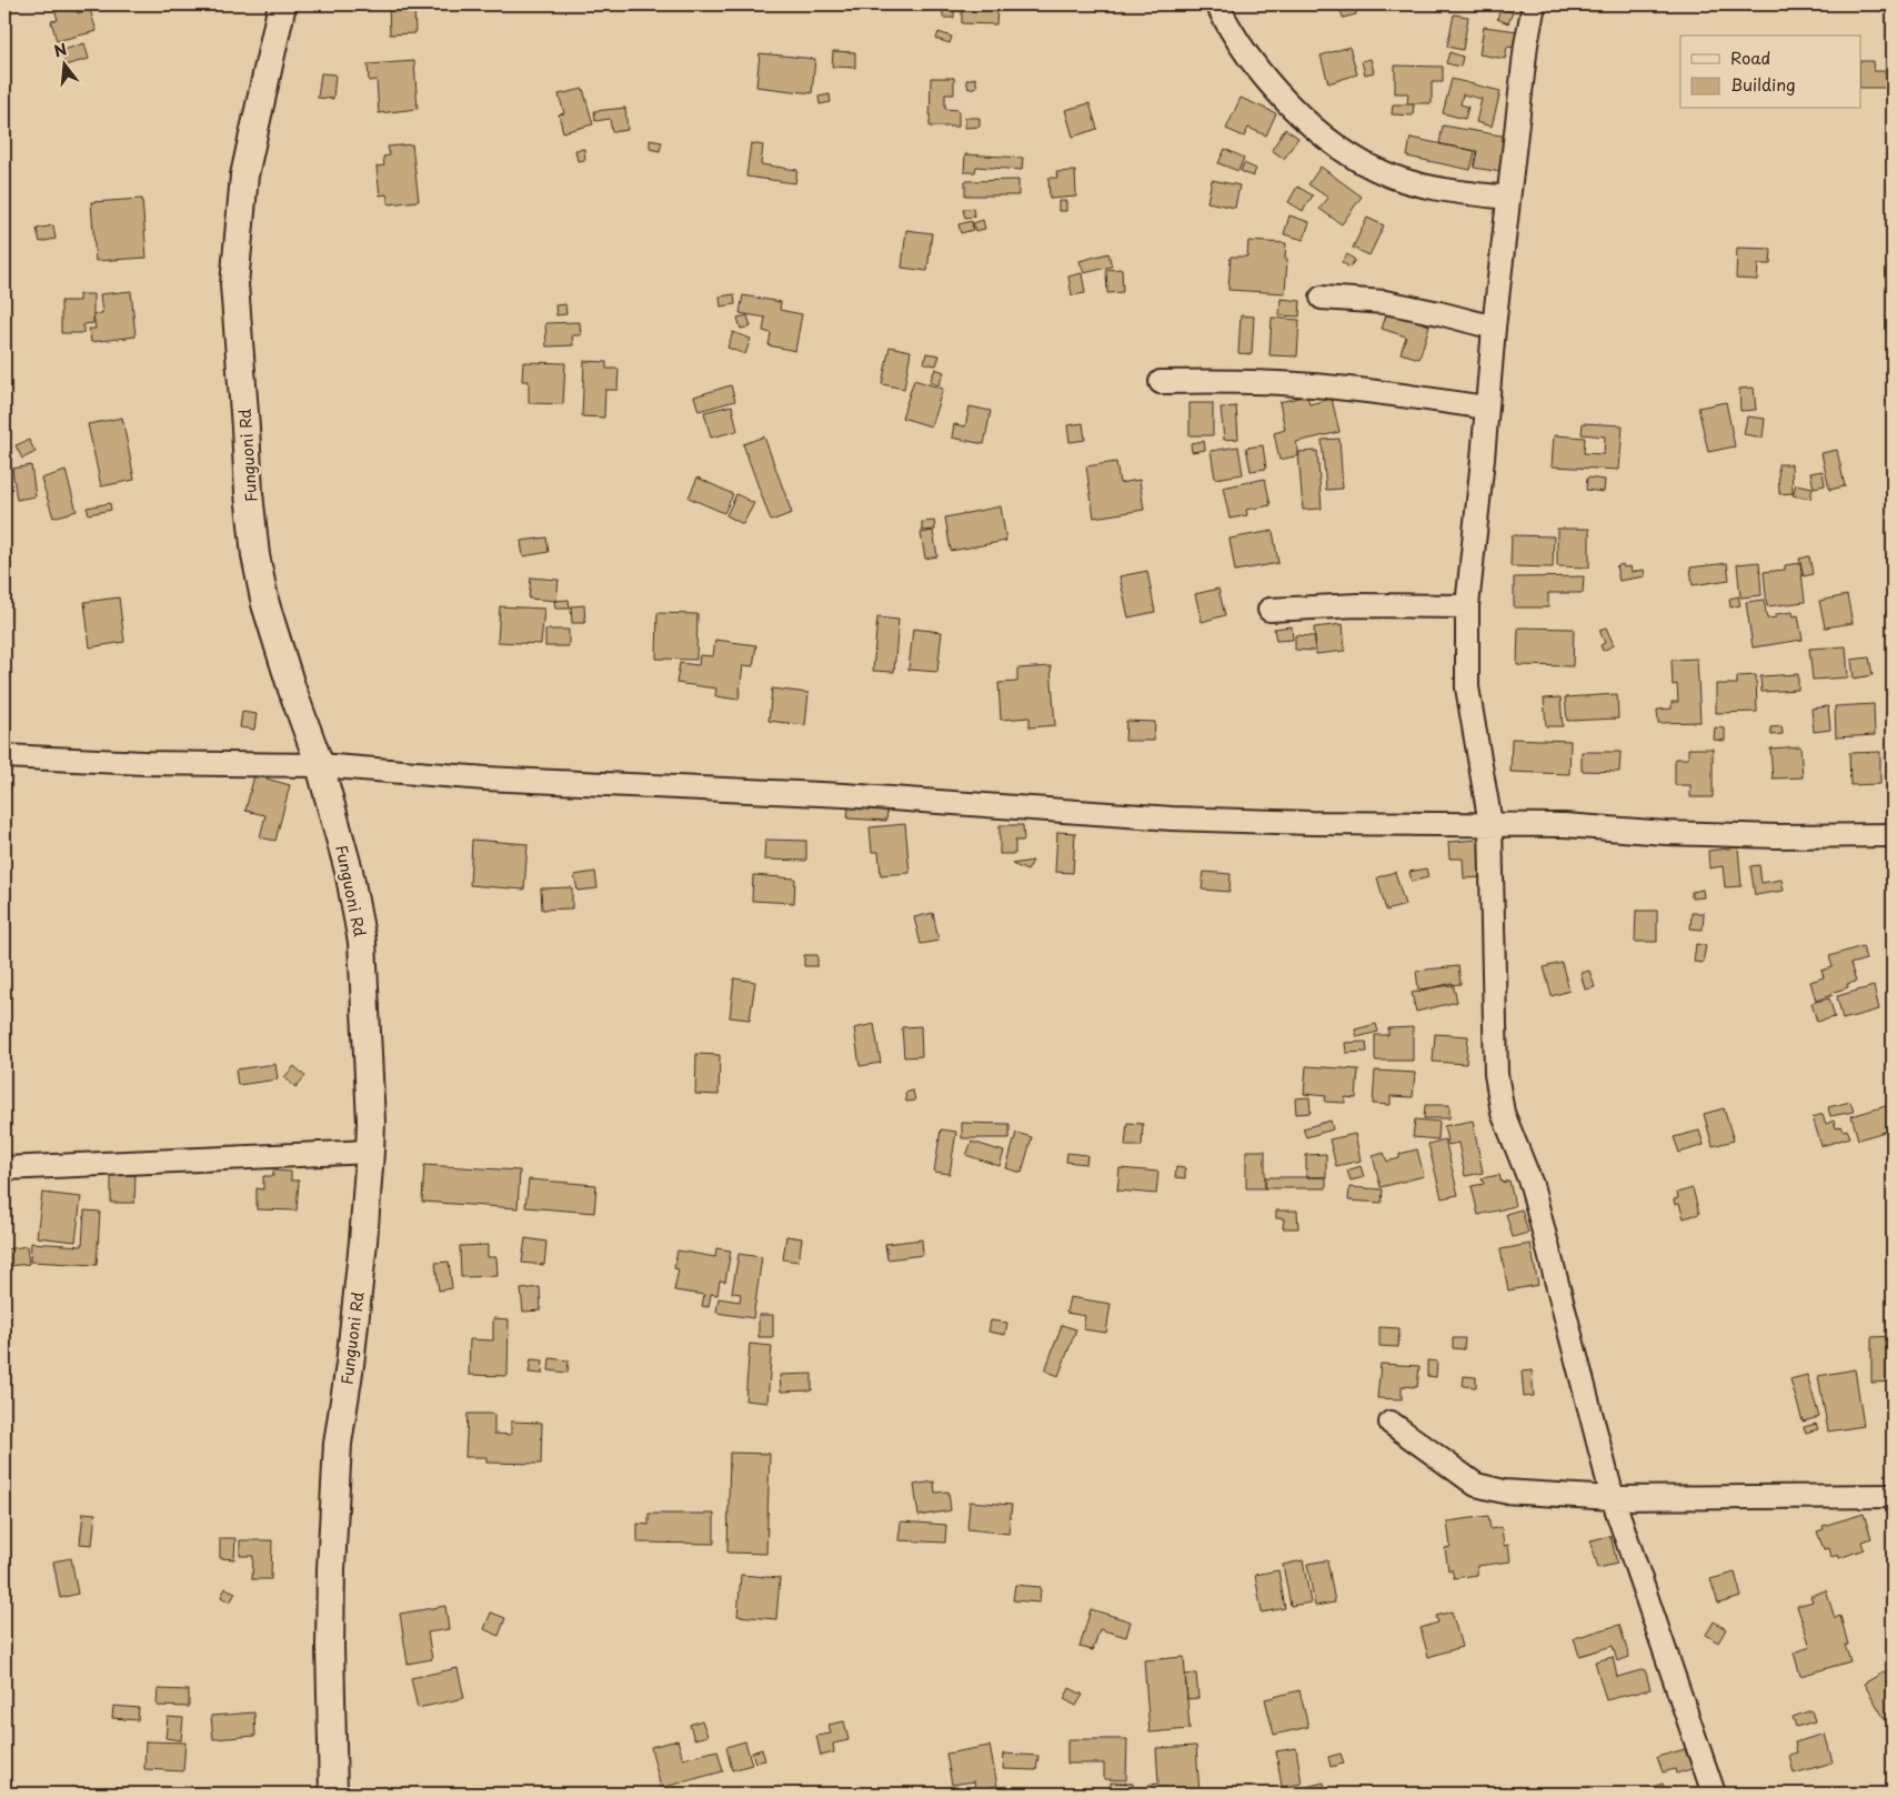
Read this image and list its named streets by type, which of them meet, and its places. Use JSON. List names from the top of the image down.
{
  "streets": {
    "street": ["Funguoni Rd"]
  },
  "legend": ["Road", "Building"],
  "north": "top"
}
